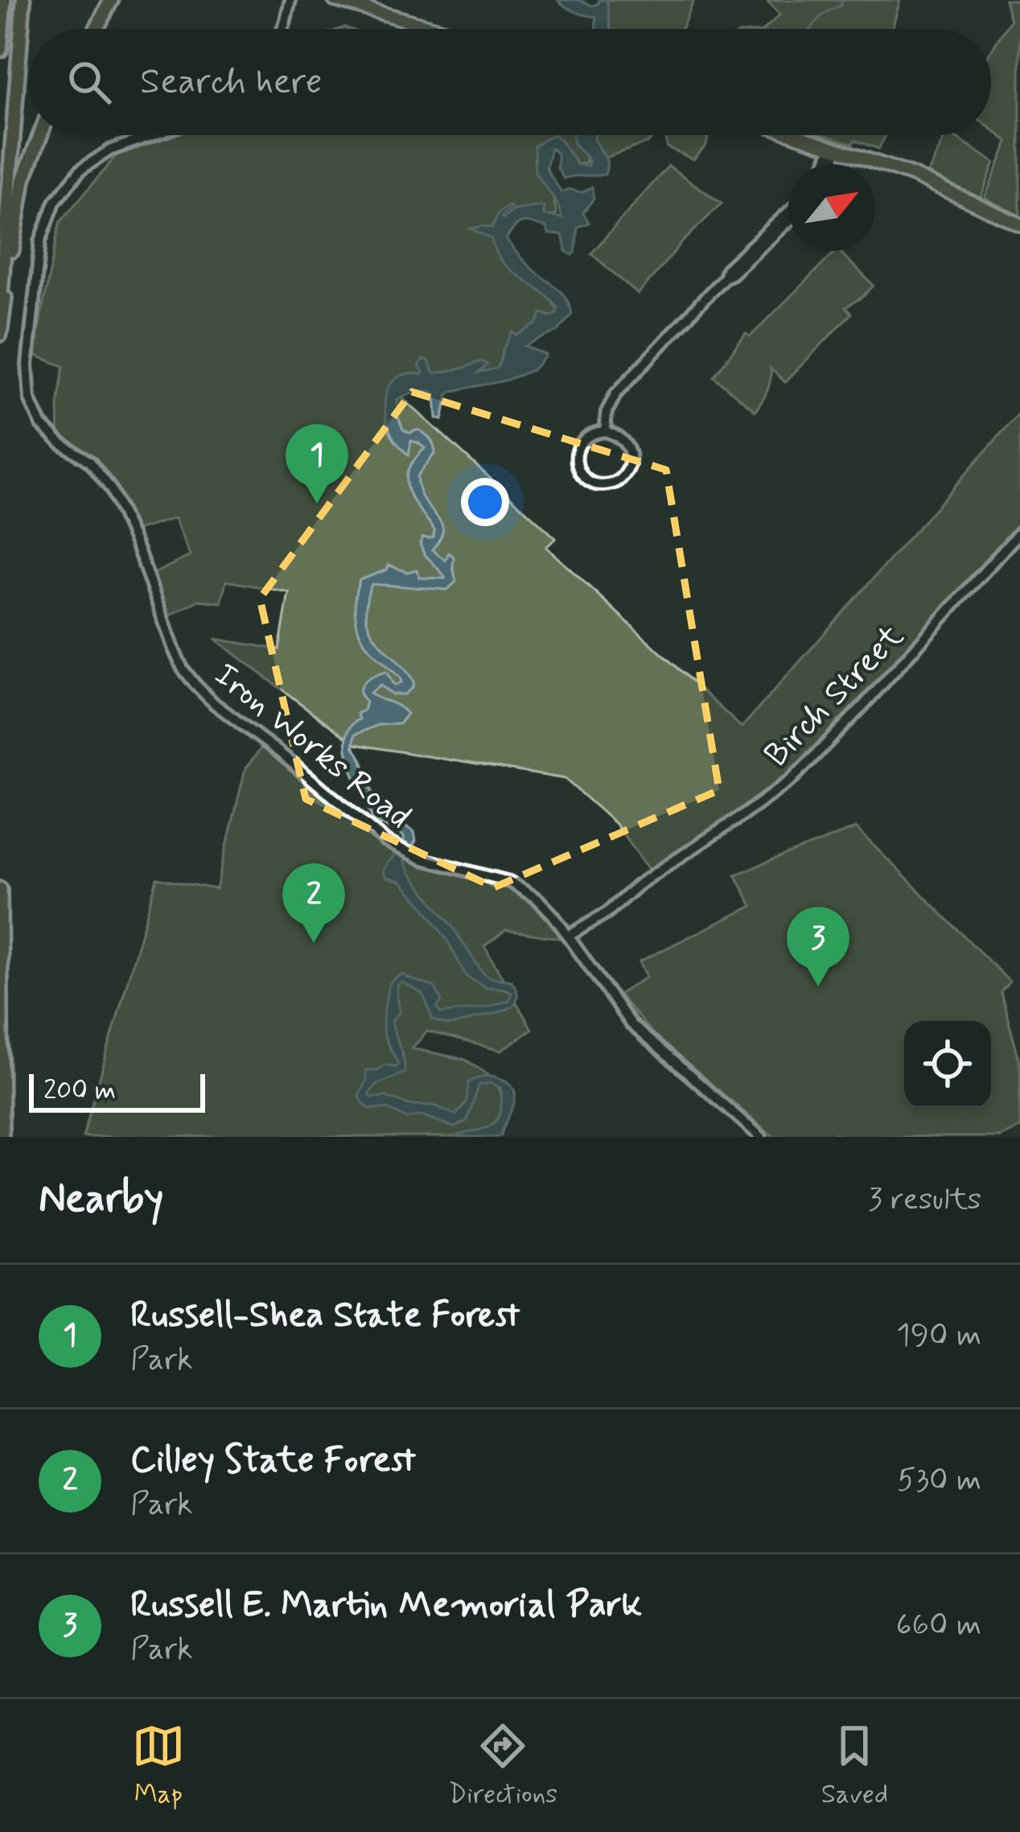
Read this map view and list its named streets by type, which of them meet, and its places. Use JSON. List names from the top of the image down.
{
  "streets": {
    "street": ["Birch Street", "Iron Works Road"]
  },
  "crossings": [
    ["Birch Street", "Iron Works Road"]
  ],
  "scale_bar": "200 m",
  "north": "top right",
  "page": {
    "search": "Search here",
    "pins": ["1", "2", "3"],
    "scale": "200 m",
    "heading": ["Nearby", "3 results"],
    "list": [
      {
        "mark": "1",
        "name": "Russell-Shea State Forest",
        "note": "Park",
        "value": "190 m"
      },
      {
        "mark": "2",
        "name": "Cilley State Forest",
        "note": "Park",
        "value": "530 m"
      },
      {
        "mark": "3",
        "name": "Russell E. Martin Memorial Park",
        "note": "Park",
        "value": "660 m"
      }
    ],
    "nav": ["Map", "Directions", "Saved"]
  }
}
